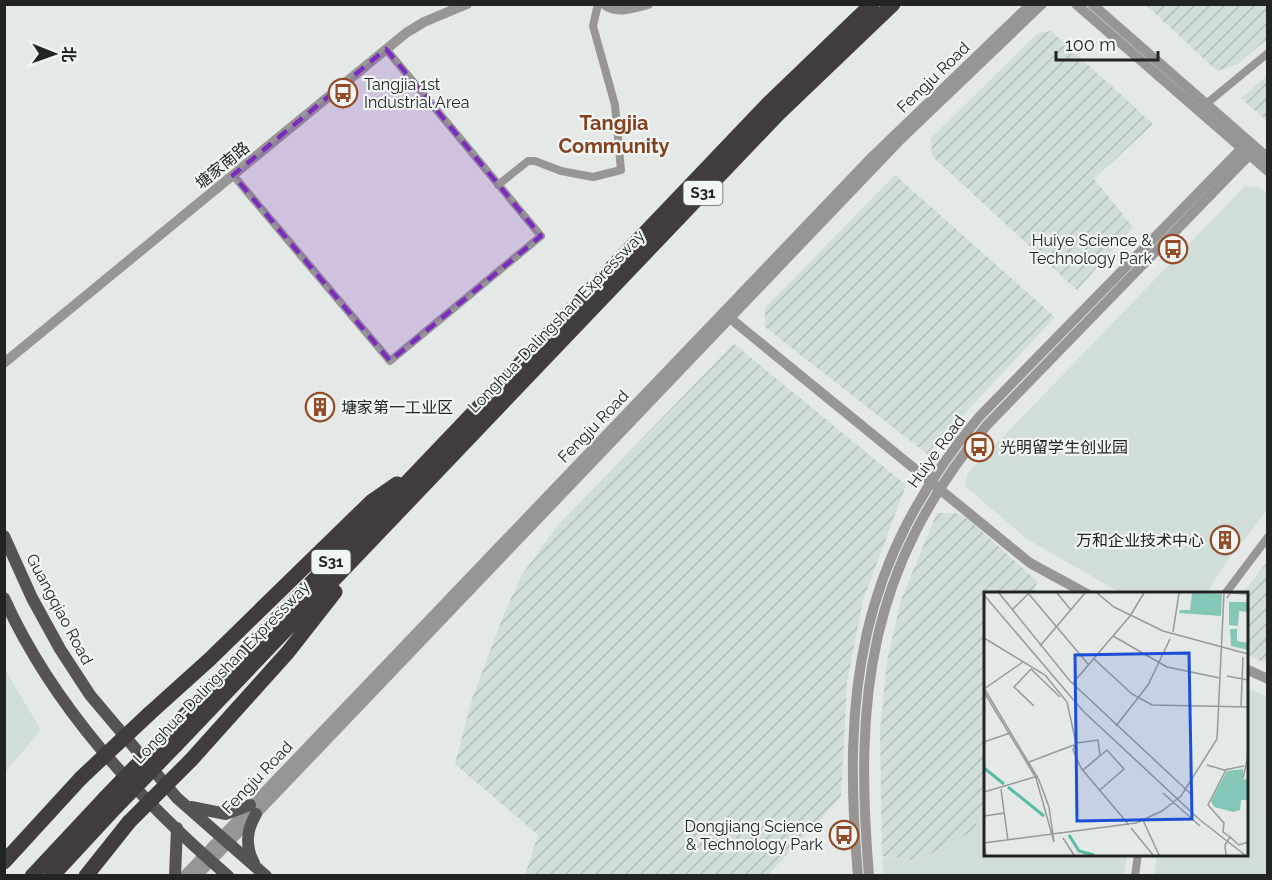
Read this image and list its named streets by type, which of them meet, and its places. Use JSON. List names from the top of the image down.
{
  "streets": {
    "highway": ["S31", "Longhua-Dalingshan Expressway"],
    "main road": ["Guangqiao Road"],
    "street": ["Fengju Road", "塘家南路", "Huiye Road"]
  },
  "crossings": [
    ["Fengju Road", "Guangqiao Road"]
  ],
  "districts": ["Tangjia Community"],
  "places": {
    "bus stop": [
      "Tangjia 1st Industrial Area",
      "Huiye Science & Technology Park",
      "光明留学生创业园",
      "Dongjiang Science & Technology Park"
    ],
    "building": ["塘家第一工业区", "万和企业技术中心"]
  },
  "scale_bar": "100 m",
  "north": "right"
}
